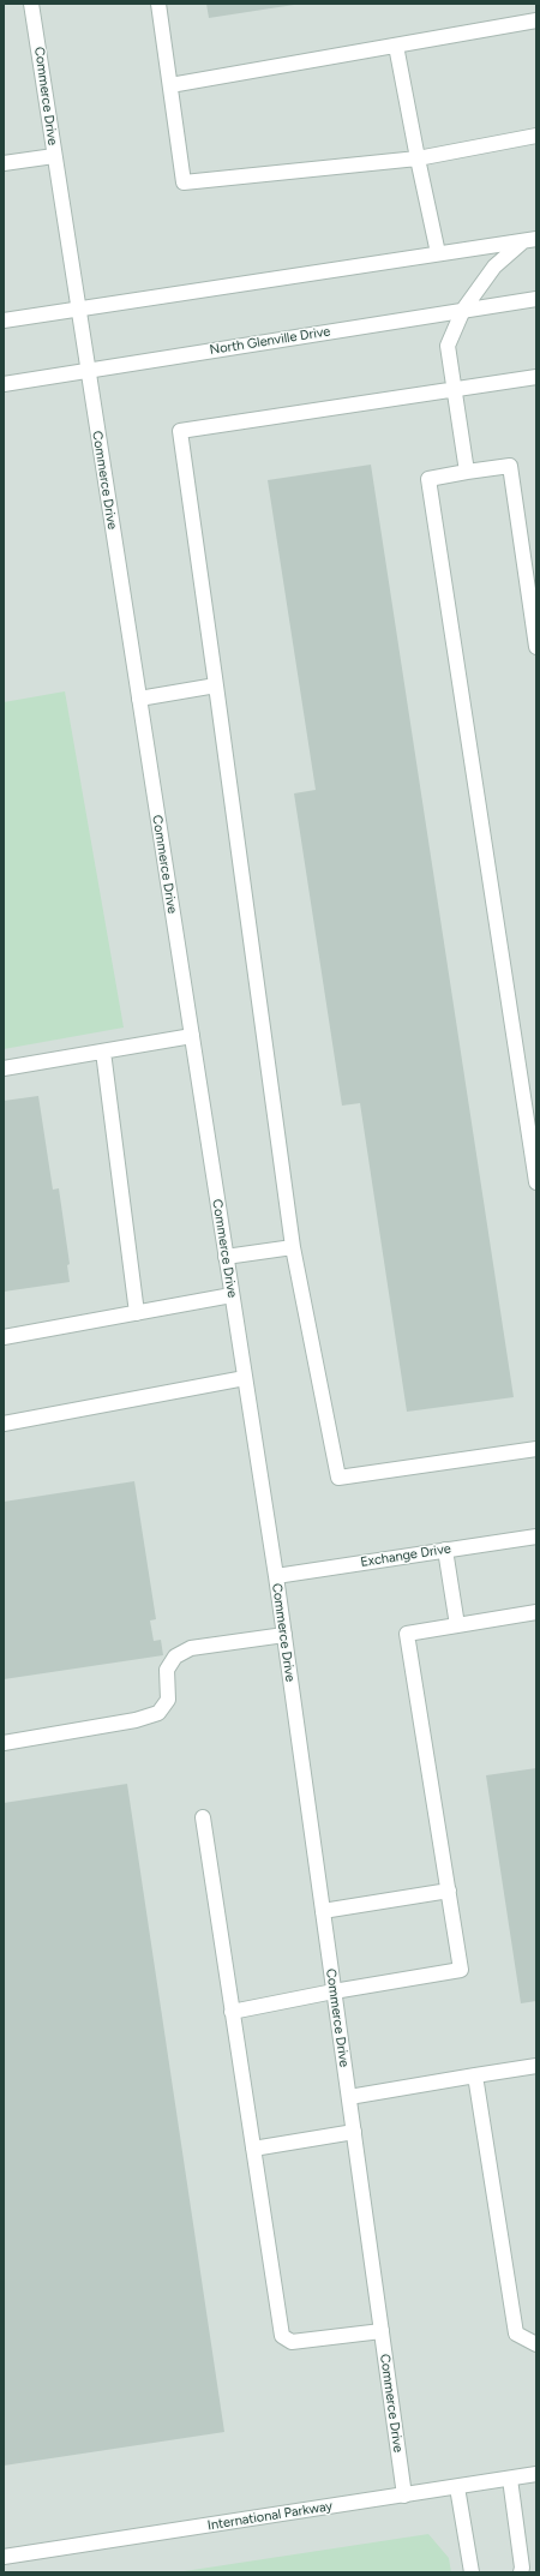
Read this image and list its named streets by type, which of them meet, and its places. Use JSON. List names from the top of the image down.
{
  "streets": {
    "street": [
      "Commerce Drive",
      "North Glenville Drive",
      "Exchange Drive",
      "International Parkway"
    ]
  },
  "crossings": [
    ["Commerce Drive", "North Glenville Drive"],
    ["Commerce Drive", "Exchange Drive"],
    ["Commerce Drive", "International Parkway"]
  ]
}
